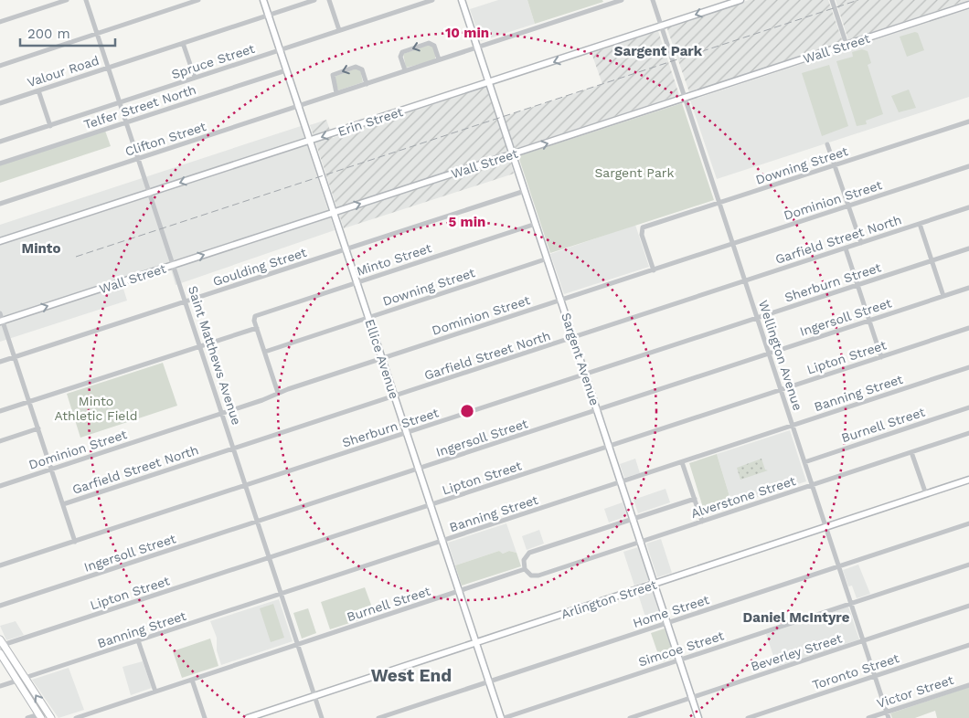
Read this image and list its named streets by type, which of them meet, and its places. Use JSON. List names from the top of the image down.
{
  "streets": {
    "main road": [
      "Wall Street",
      "Erin Street",
      "Ellice Avenue",
      "Sargent Avenue",
      "Arlington Street"
    ],
    "street": [
      "Spruce Street",
      "Valour Road",
      "Telfer Street North",
      "Clifton Street",
      "Downing Street",
      "Dominion Street",
      "Garfield Street North",
      "Minto Street",
      "Goulding Street",
      "Sherburn Street",
      "Ingersoll Street",
      "Saint Matthews Avenue",
      "Wellington Avenue",
      "Lipton Street",
      "Banning Street",
      "Burnell Street",
      "Alverstone Street",
      "Home Street",
      "Simcoe Street",
      "Beverley Street",
      "Toronto Street",
      "Victor Street"
    ]
  },
  "crossings": [
    ["Wall Street", "Saint Matthews Avenue"],
    ["Wall Street", "Wellington Avenue"],
    ["Wall Street", "Ellice Avenue"],
    ["Wall Street", "Sargent Avenue"],
    ["Spruce Street", "Saint Matthews Avenue"],
    ["Spruce Street", "Ellice Avenue"],
    ["Valour Road", "Saint Matthews Avenue"],
    ["Valour Road", "Ellice Avenue"],
    ["Telfer Street North", "Saint Matthews Avenue"],
    ["Telfer Street North", "Ellice Avenue"],
    ["Erin Street", "Saint Matthews Avenue"],
    ["Erin Street", "Wellington Avenue"],
    ["Erin Street", "Ellice Avenue"],
    ["Erin Street", "Sargent Avenue"],
    ["Clifton Street", "Saint Matthews Avenue"],
    ["Clifton Street", "Ellice Avenue"],
    ["Clifton Street", "Sargent Avenue"],
    ["Downing Street", "Dominion Street"],
    ["Downing Street", "Wellington Avenue"],
    ["Downing Street", "Ellice Avenue"],
    ["Downing Street", "Sargent Avenue"],
    ["Dominion Street", "Saint Matthews Avenue"],
    ["Dominion Street", "Wellington Avenue"],
    ["Dominion Street", "Ellice Avenue"],
    ["Dominion Street", "Sargent Avenue"],
    ["Garfield Street North", "Saint Matthews Avenue"],
    ["Garfield Street North", "Wellington Avenue"],
    ["Garfield Street North", "Ellice Avenue"],
    ["Garfield Street North", "Sargent Avenue"],
    ["Minto Street", "Ellice Avenue"],
    ["Minto Street", "Sargent Avenue"],
    ["Goulding Street", "Saint Matthews Avenue"],
    ["Goulding Street", "Ellice Avenue"],
    ["Goulding Street", "Sargent Avenue"],
    ["Sherburn Street", "Saint Matthews Avenue"],
    ["Sherburn Street", "Wellington Avenue"],
    ["Sherburn Street", "Ellice Avenue"],
    ["Sherburn Street", "Sargent Avenue"],
    ["Ingersoll Street", "Saint Matthews Avenue"],
    ["Ingersoll Street", "Wellington Avenue"],
    ["Ingersoll Street", "Ellice Avenue"],
    ["Ingersoll Street", "Sargent Avenue"],
    ["Saint Matthews Avenue", "Lipton Street"],
    ["Saint Matthews Avenue", "Banning Street"],
    ["Saint Matthews Avenue", "Burnell Street"],
    ["Saint Matthews Avenue", "Arlington Street"],
    ["Wellington Avenue", "Lipton Street"],
    ["Wellington Avenue", "Banning Street"],
    ["Wellington Avenue", "Burnell Street"],
    ["Wellington Avenue", "Alverstone Street"],
    ["Wellington Avenue", "Arlington Street"],
    ["Wellington Avenue", "Home Street"],
    ["Wellington Avenue", "Simcoe Street"],
    ["Wellington Avenue", "Beverley Street"],
    ["Wellington Avenue", "Toronto Street"],
    ["Wellington Avenue", "Victor Street"],
    ["Lipton Street", "Ellice Avenue"],
    ["Lipton Street", "Sargent Avenue"],
    ["Ellice Avenue", "Banning Street"],
    ["Ellice Avenue", "Burnell Street"],
    ["Ellice Avenue", "Arlington Street"],
    ["Ellice Avenue", "Home Street"],
    ["Ellice Avenue", "Simcoe Street"],
    ["Sargent Avenue", "Banning Street"],
    ["Sargent Avenue", "Alverstone Street"],
    ["Sargent Avenue", "Arlington Street"],
    ["Sargent Avenue", "Home Street"],
    ["Sargent Avenue", "Simcoe Street"],
    ["Sargent Avenue", "Beverley Street"],
    ["Burnell Street", "Alverstone Street"]
  ],
  "one_way": ["Wall Street", "Erin Street"],
  "districts": [
    "Sargent Park",
    "Minto",
    "Daniel McIntyre",
    "West End"
  ],
  "parks": ["Sargent Park", "Minto Athletic Field"],
  "scale_bar": "200 m",
  "rings": ["10 min", "5 min"]
}
